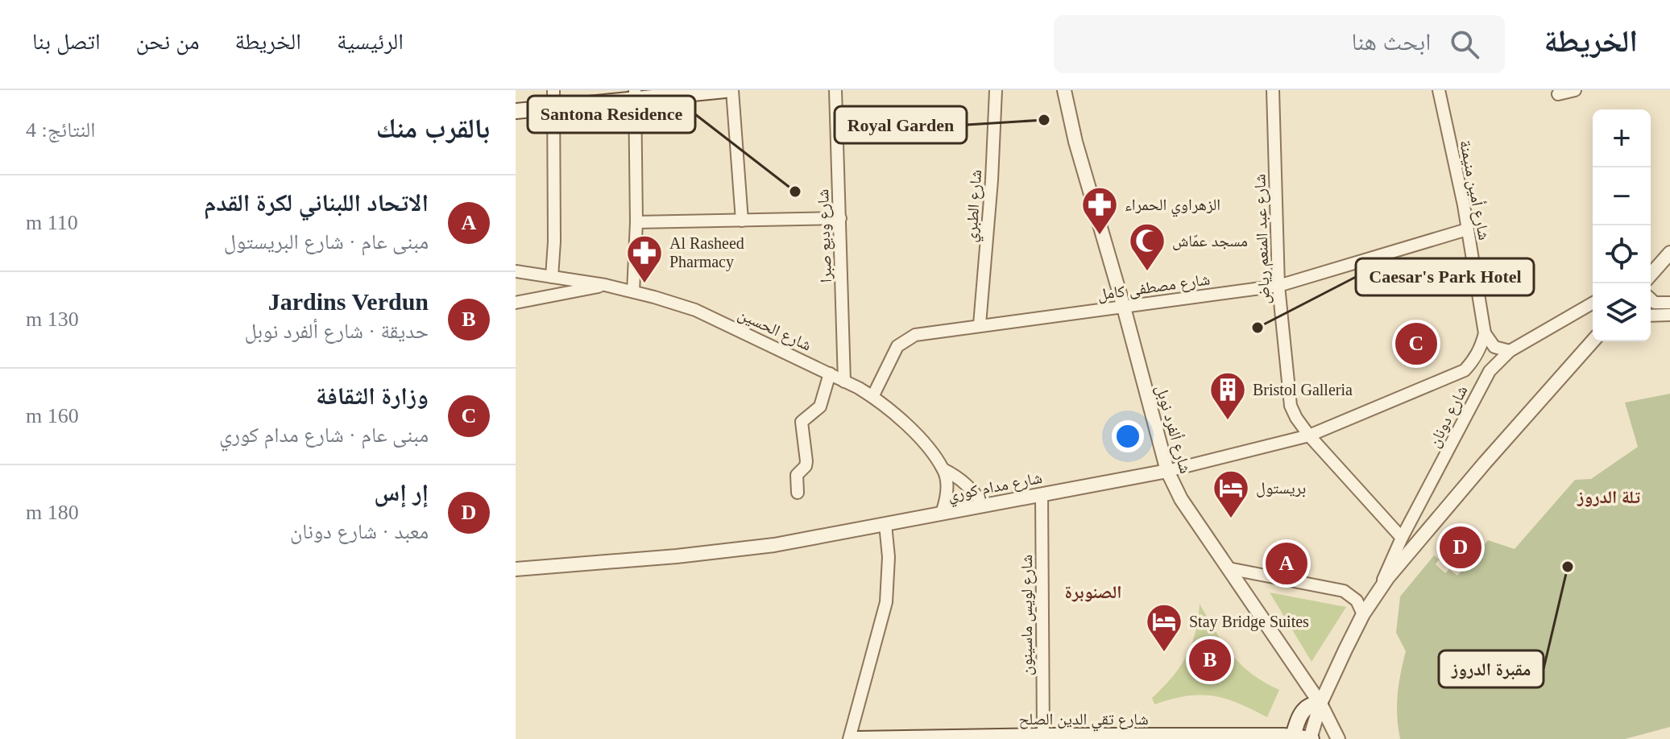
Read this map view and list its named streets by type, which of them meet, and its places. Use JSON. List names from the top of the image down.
{
  "streets": {
    "main road": ["شارع تقي الدين الصلح"],
    "street": [
      "شارع أمين منيمنة",
      "شارع الطبري",
      "شارع وديع صبرا",
      "شارع عبد المنعم رياض",
      "شارع مصطفى كامل",
      "شارع الحسين",
      "شارع دونان",
      "شارع ألفرد نوبل",
      "شارع مدام كوري",
      "شارع لويس ماسينون"
    ]
  },
  "crossings": [
    ["شارع أمين منيمنة", "شارع مصطفى كامل"],
    ["شارع أمين منيمنة", "شارع مدام كوري"],
    ["شارع الطبري", "شارع مصطفى كامل"],
    ["شارع وديع صبرا", "شارع الحسين"],
    ["شارع عبد المنعم رياض", "شارع مصطفى كامل"],
    ["شارع عبد المنعم رياض", "شارع دونان"],
    ["شارع عبد المنعم رياض", "شارع مدام كوري"],
    ["شارع مصطفى كامل", "شارع الحسين"],
    ["شارع مصطفى كامل", "شارع ألفرد نوبل"],
    ["شارع الحسين", "شارع مدام كوري"],
    ["شارع دونان", "شارع ألفرد نوبل"],
    ["شارع دونان", "شارع تقي الدين الصلح"],
    ["شارع ألفرد نوبل", "شارع مدام كوري"],
    ["شارع مدام كوري", "شارع لويس ماسينون"],
    ["شارع لويس ماسينون", "شارع تقي الدين الصلح"]
  ],
  "districts": ["تلة الدروز", "الصنوبرة"],
  "places": {
    "other": [
      "Royal Garden",
      "Santona Residence",
      "Caesar's Park Hotel",
      "مقبرة الدروز"
    ],
    "pharmacy": ["الزهراوي الحمراء", "Al Rasheed Pharmacy"],
    "mosque": ["مسجد عمّاش"],
    "building": ["Bristol Galleria"],
    "hotel": ["بريستول", "Stay Bridge Suites"]
  },
  "page": {
    "header": "الخريطة",
    "search": "ابحث هنا",
    "nav": [
      "الرئيسية",
      "الخريطة",
      "من نحن",
      "اتصل بنا"
    ],
    "heading": ["بالقرب منك", "النتائج: 4"],
    "map_buttons": ["+", "−"],
    "list": [
      {
        "mark": "A",
        "name": "الاتحاد اللبناني لكرة القدم",
        "note": "مبنى عام · شارع البريستول",
        "value": "110 m"
      },
      {
        "mark": "B",
        "name": "Jardins Verdun",
        "note": "حديقة · شارع ألفرد نوبل",
        "value": "130 m"
      },
      {
        "mark": "C",
        "name": "وزارة الثقافة",
        "note": "مبنى عام · شارع مدام كوري",
        "value": "160 m"
      },
      {
        "mark": "D",
        "name": "إر إس",
        "note": "معبد · شارع دونان",
        "value": "180 m"
      }
    ],
    "pins": [
      "C",
      "D",
      "A",
      "B"
    ]
  }
}
